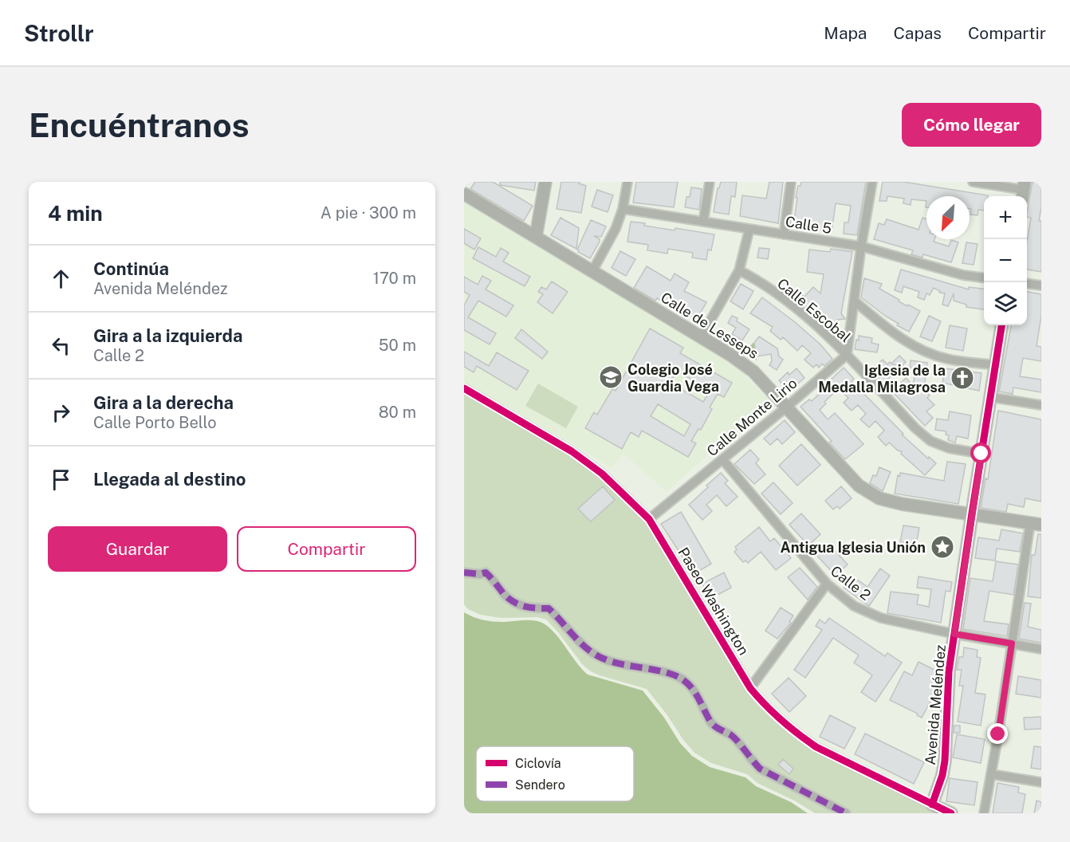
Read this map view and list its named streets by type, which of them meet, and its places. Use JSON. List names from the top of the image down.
{
  "streets": {
    "main road": ["Calle de Lesseps", "Paseo Washington", "Avenida Meléndez"],
    "street": [
      "Calle 5",
      "Calle Escobal",
      "Calle Monte Lirio",
      "Calle 2"
    ]
  },
  "crossings": [
    ["Calle Escobal", "Calle Monte Lirio"],
    ["Calle Escobal", "Avenida Meléndez"],
    ["Calle de Lesseps", "Calle Monte Lirio"],
    ["Calle de Lesseps", "Avenida Meléndez"],
    ["Calle Monte Lirio", "Calle 2"],
    ["Calle Monte Lirio", "Paseo Washington"],
    ["Calle 2", "Avenida Meléndez"],
    ["Paseo Washington", "Avenida Meléndez"]
  ],
  "places": {
    "school or university": ["Colegio José Guardia Vega"],
    "church": ["Iglesia de la Medalla Milagrosa"],
    "place": ["Antigua Iglesia Unión"]
  },
  "legend": ["Ciclovía", "Sendero"],
  "north": "bottom left",
  "page": {
    "header": "Strollr",
    "nav": ["Mapa", "Capas", "Compartir"],
    "buttons": [
      "Cómo llegar",
      ["Guardar", "Compartir"]
    ],
    "title": "Encuéntranos",
    "heading": ["4 min", "A pie · 300 m"],
    "map_buttons": ["+", "−"],
    "list": [
      ["Continúa", "Avenida Meléndez", "170 m"],
      ["Gira a la izquierda", "Calle 2", "50 m"],
      ["Gira a la derecha", "Calle Porto Bello", "80 m"],
      "Llegada al destino"
    ]
  }
}
